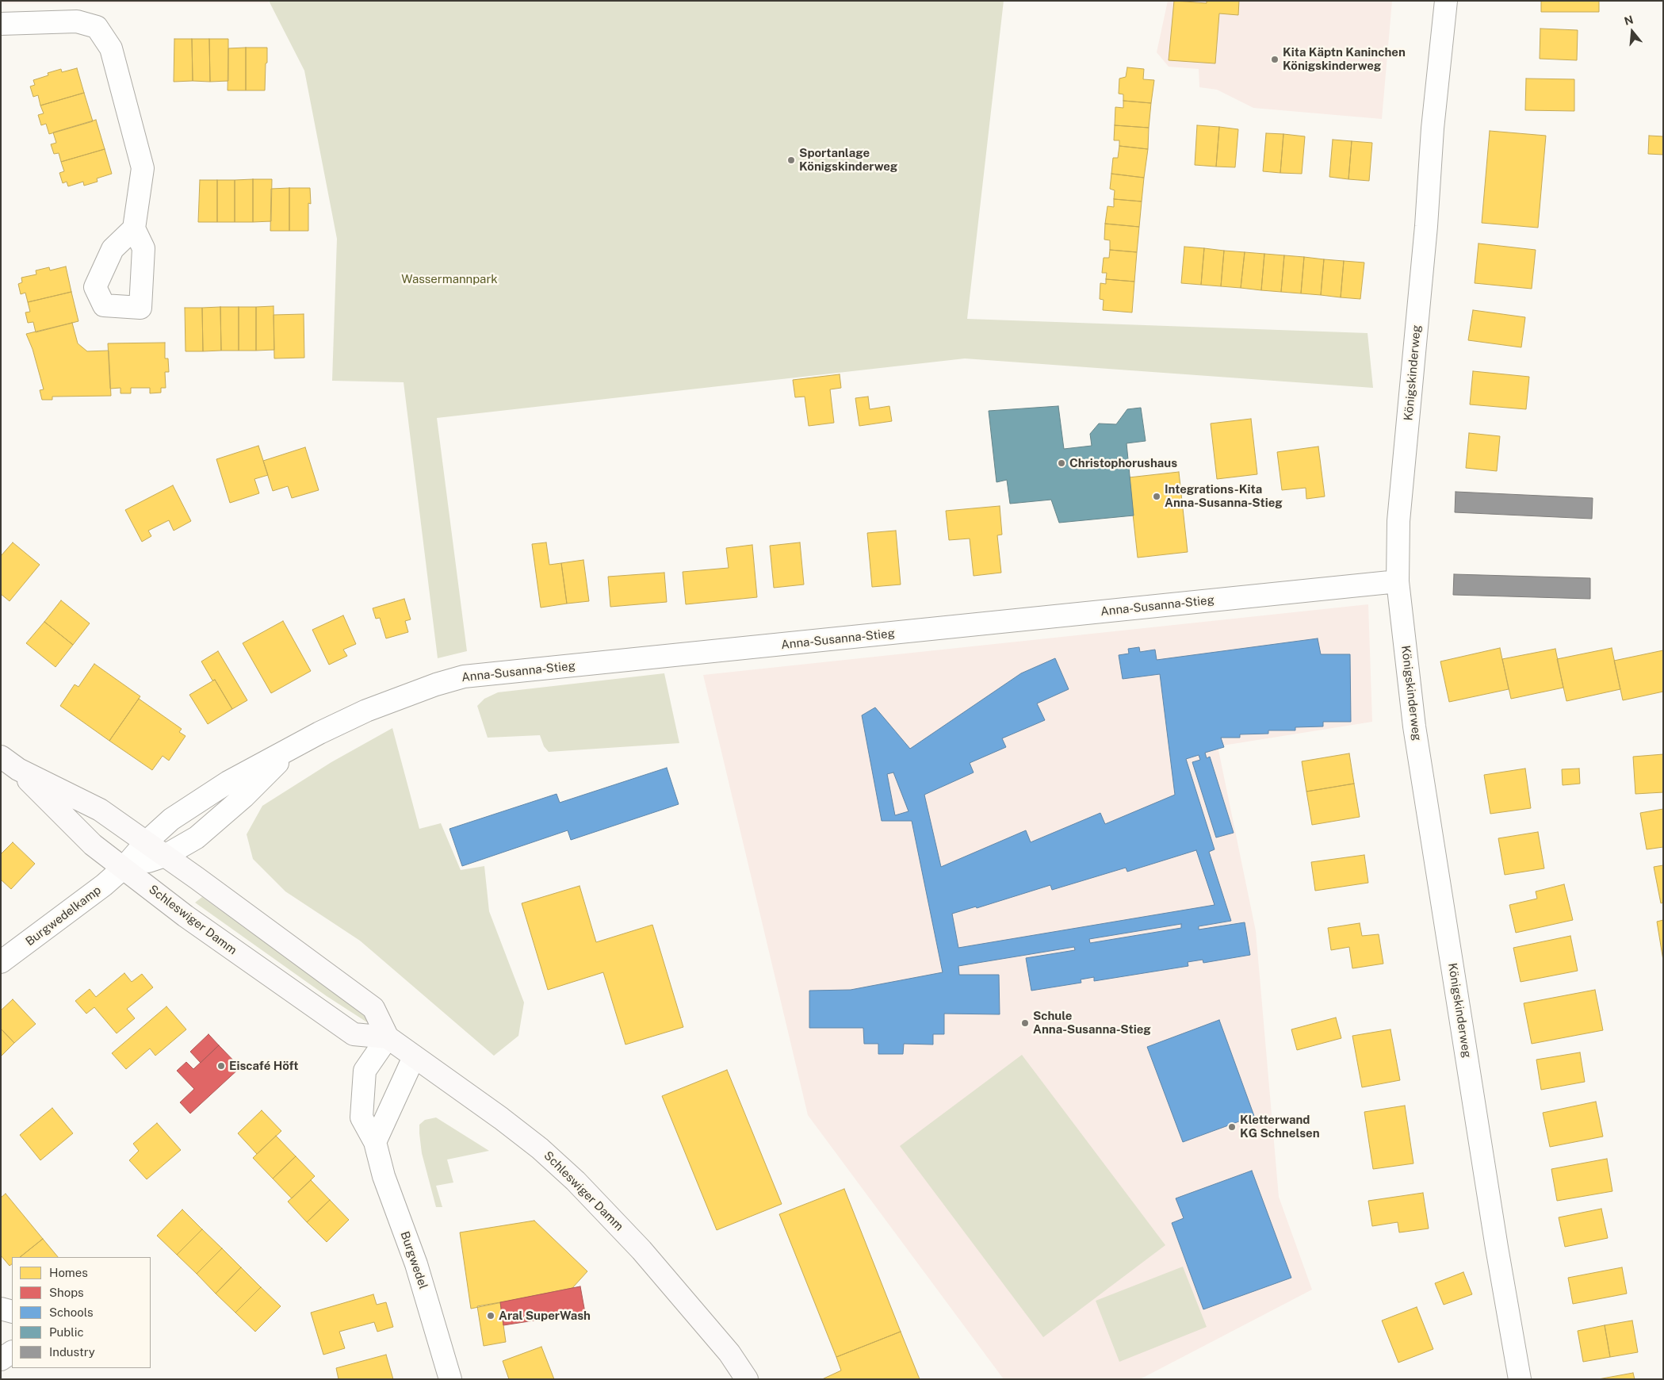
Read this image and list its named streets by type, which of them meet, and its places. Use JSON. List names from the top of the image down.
{
  "streets": {
    "main road": ["Schleswiger Damm"],
    "street": [
      "Königskinderweg",
      "Anna-Susanna-Stieg",
      "Burgwedelkamp",
      "Burgwedel"
    ]
  },
  "crossings": [
    ["Königskinderweg", "Anna-Susanna-Stieg"],
    ["Anna-Susanna-Stieg", "Burgwedelkamp"],
    ["Anna-Susanna-Stieg", "Schleswiger Damm"],
    ["Burgwedelkamp", "Schleswiger Damm"],
    ["Schleswiger Damm", "Burgwedel"]
  ],
  "parks": ["Wassermannpark"],
  "places": [
    "Kita Käptn Kaninchen Königskinderweg",
    "Sportanlage Königskinderweg",
    "Christophorushaus",
    "Integrations-Kita Anna-Susanna-Stieg",
    "Schule Anna-Susanna-Stieg",
    "Eiscafé Höft",
    "Kletterwand KG Schnelsen",
    "Aral SuperWash"
  ],
  "legend": [
    "Homes",
    "Shops",
    "Schools",
    "Public",
    "Industry"
  ],
  "north": "top"
}
